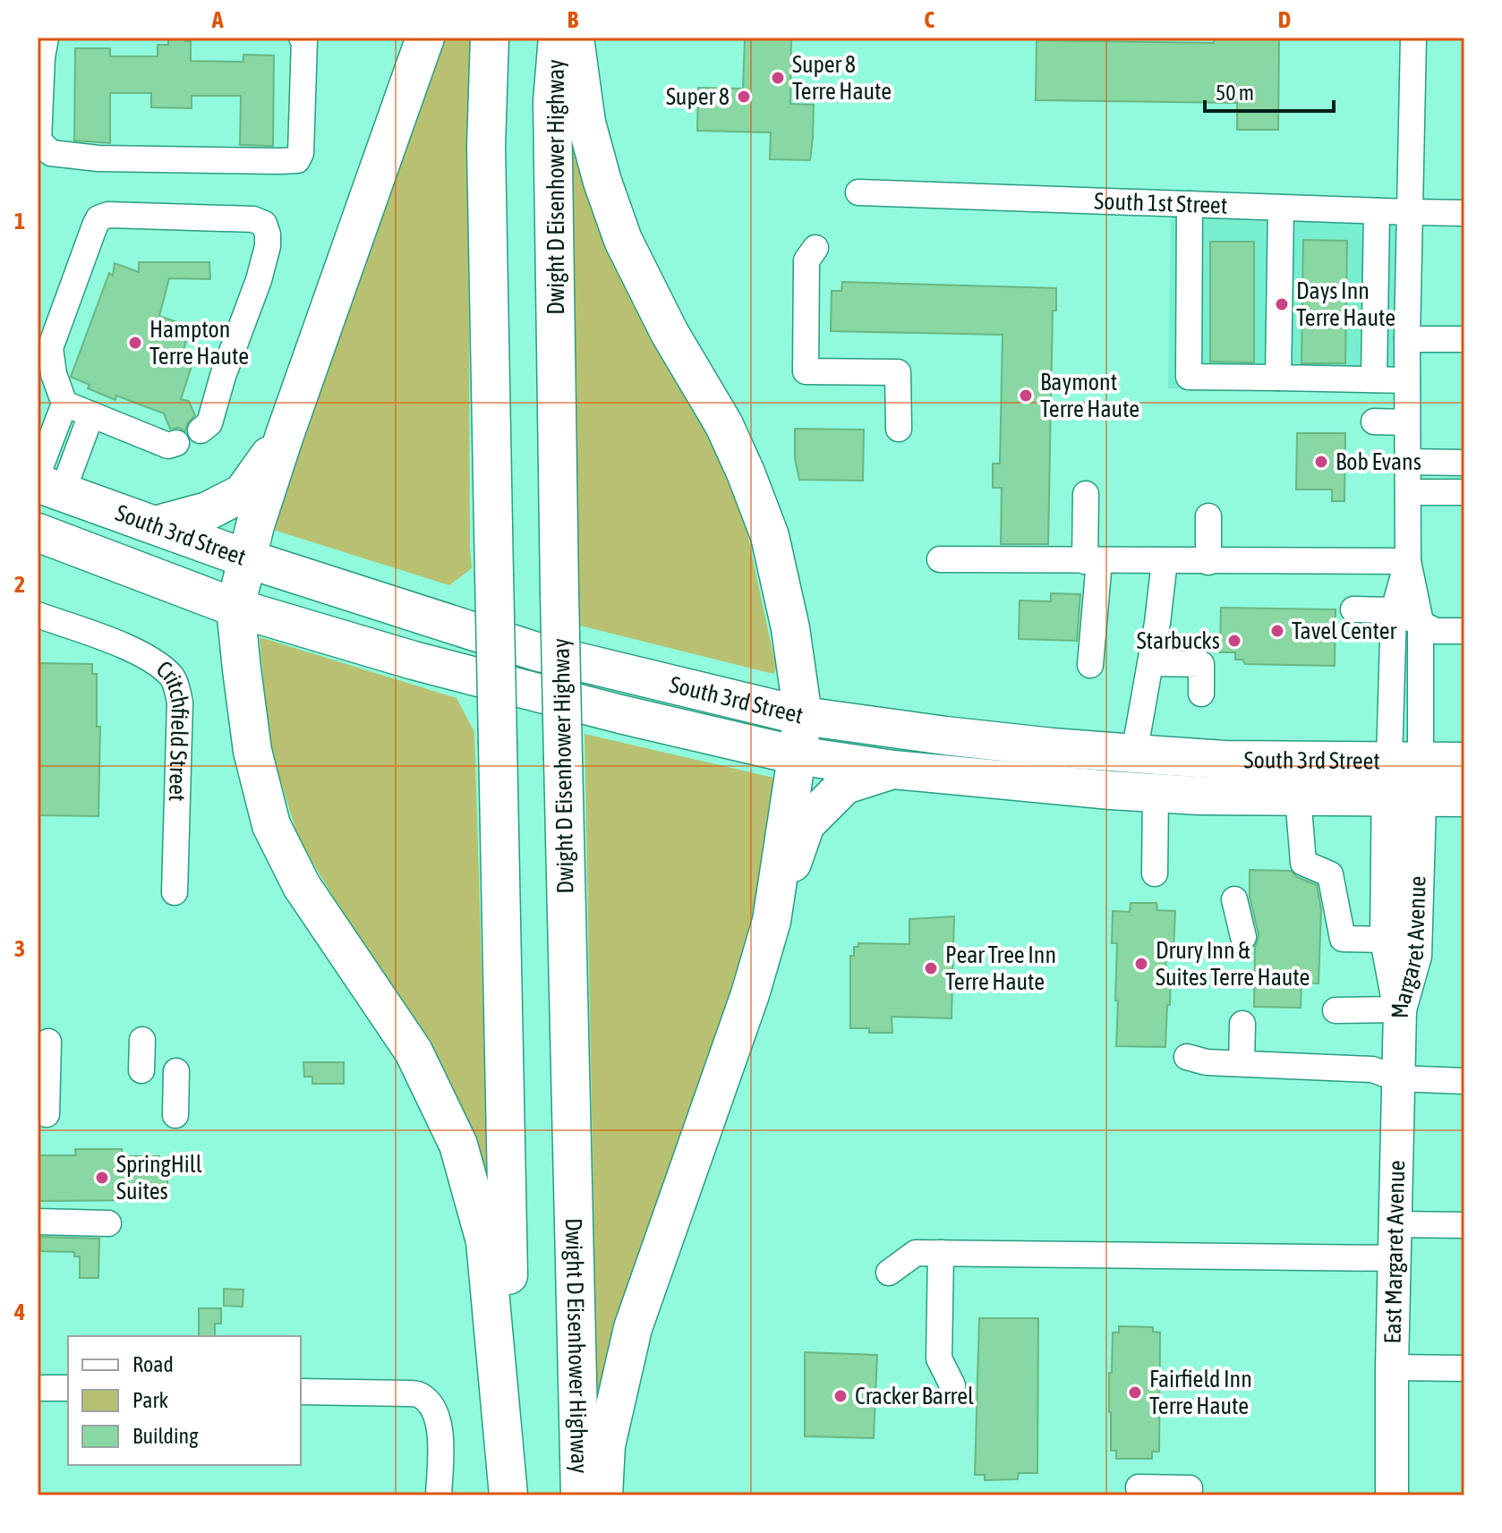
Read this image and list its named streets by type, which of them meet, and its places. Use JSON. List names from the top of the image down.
{
  "streets": {
    "highway": ["Dwight D Eisenhower Highway", "South 3rd Street"],
    "main road": ["Margaret Avenue", "East Margaret Avenue"],
    "street": ["South 1st Street", "Critchfield Street"]
  },
  "crossings": [
    ["South 1st Street", "Margaret Avenue"],
    ["South 3rd Street", "Margaret Avenue"],
    ["Margaret Avenue", "East Margaret Avenue"]
  ],
  "places": [
    "Super 8 Terre Haute",
    "Super 8",
    "Days Inn Terre Haute",
    "Hampton Terre Haute",
    "Baymont Terre Haute",
    "Bob Evans",
    "Tavel Center",
    "Starbucks",
    "Drury Inn & Suites Terre Haute",
    "Pear Tree Inn Terre Haute",
    "SpringHill Suites",
    "Fairfield Inn Terre Haute",
    "Cracker Barrel"
  ],
  "legend": ["Road", "Park", "Building"],
  "scale_bar": "50 m",
  "grid": {
    "columns": [
      "A",
      "B",
      "C",
      "D"
    ],
    "rows": [
      "1",
      "2",
      "3",
      "4"
    ]
  }
}
